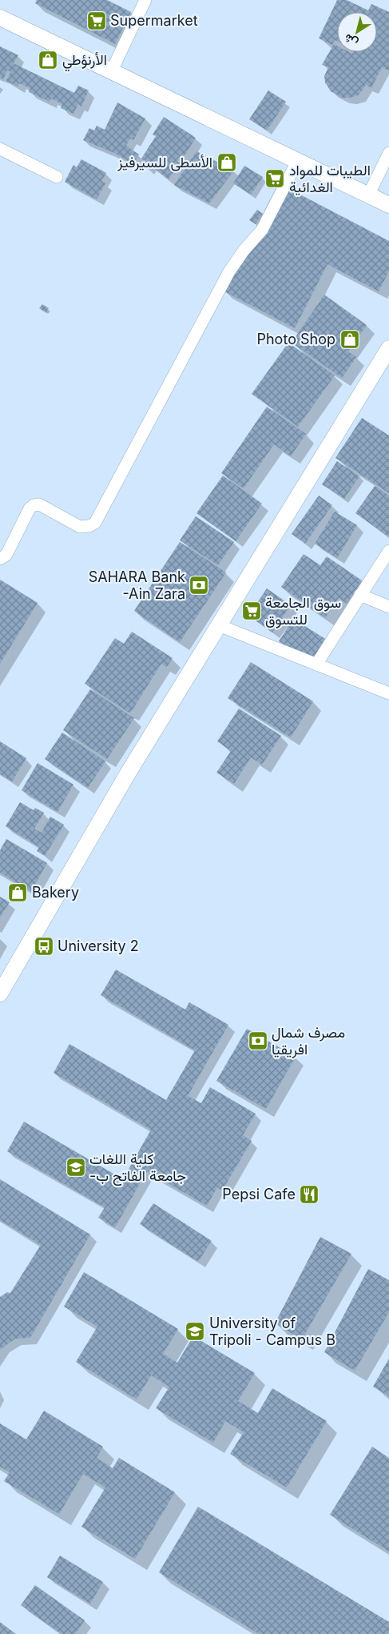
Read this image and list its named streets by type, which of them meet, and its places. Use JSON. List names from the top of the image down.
{
  "places": {
    "supermarket": ["Supermarket", "الطيبات للمواد الغدائية", "سوق الجامعة للتسوق"],
    "shop": [
      "الأرنؤطي",
      "الأسطى للسيرفيز",
      "Photo Shop",
      "Bakery"
    ],
    "bank": ["SAHARA Bank -Ain Zara", "مصرف شمال افريقيا"],
    "bus stop": ["University 2"],
    "school or university": ["كلية اللغات -جامعة الفاتح ب", "University of Tripoli - Campus B"],
    "restaurant": ["Pepsi Cafe"]
  },
  "north": "bottom left"
}
